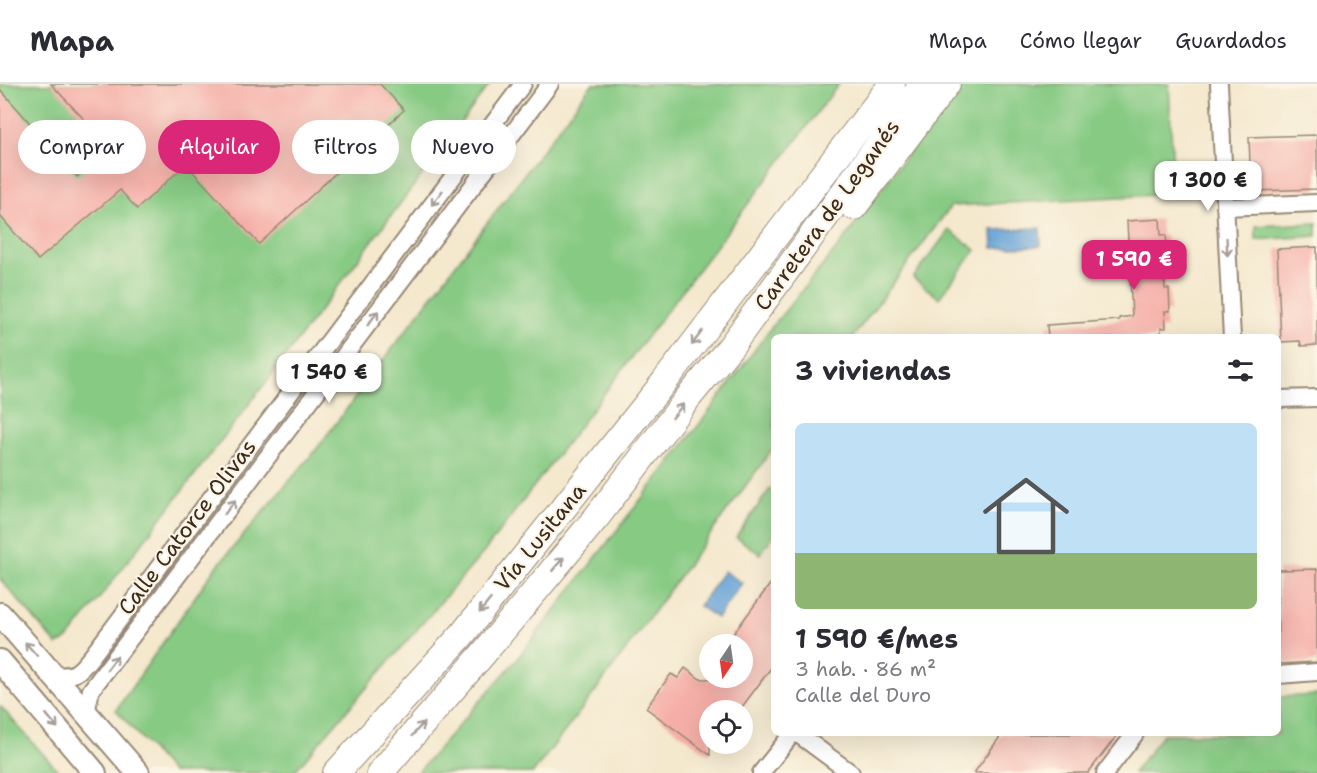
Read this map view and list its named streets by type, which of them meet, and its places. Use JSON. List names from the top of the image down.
{
  "streets": {
    "main road": ["Carretera de Leganés", "Vía Lusitana"],
    "street": ["Calle Catorce Olivas"]
  },
  "crossings": [
    ["Carretera de Leganés", "Vía Lusitana"]
  ],
  "north": "bottom",
  "page": {
    "header": "Mapa",
    "nav": ["Mapa", "Cómo llegar", "Guardados"],
    "chip": [
      "Comprar",
      "Alquilar",
      "Filtros",
      "Nuevo"
    ],
    "price": ["1 300 €", "1 590 €", "1 540 €"],
    "heading": "3 viviendas",
    "list": [
      {
        "name": "1 590 €/mes",
        "note": "3 hab. · 86 m² · Calle del Duro"
      }
    ]
  }
}
